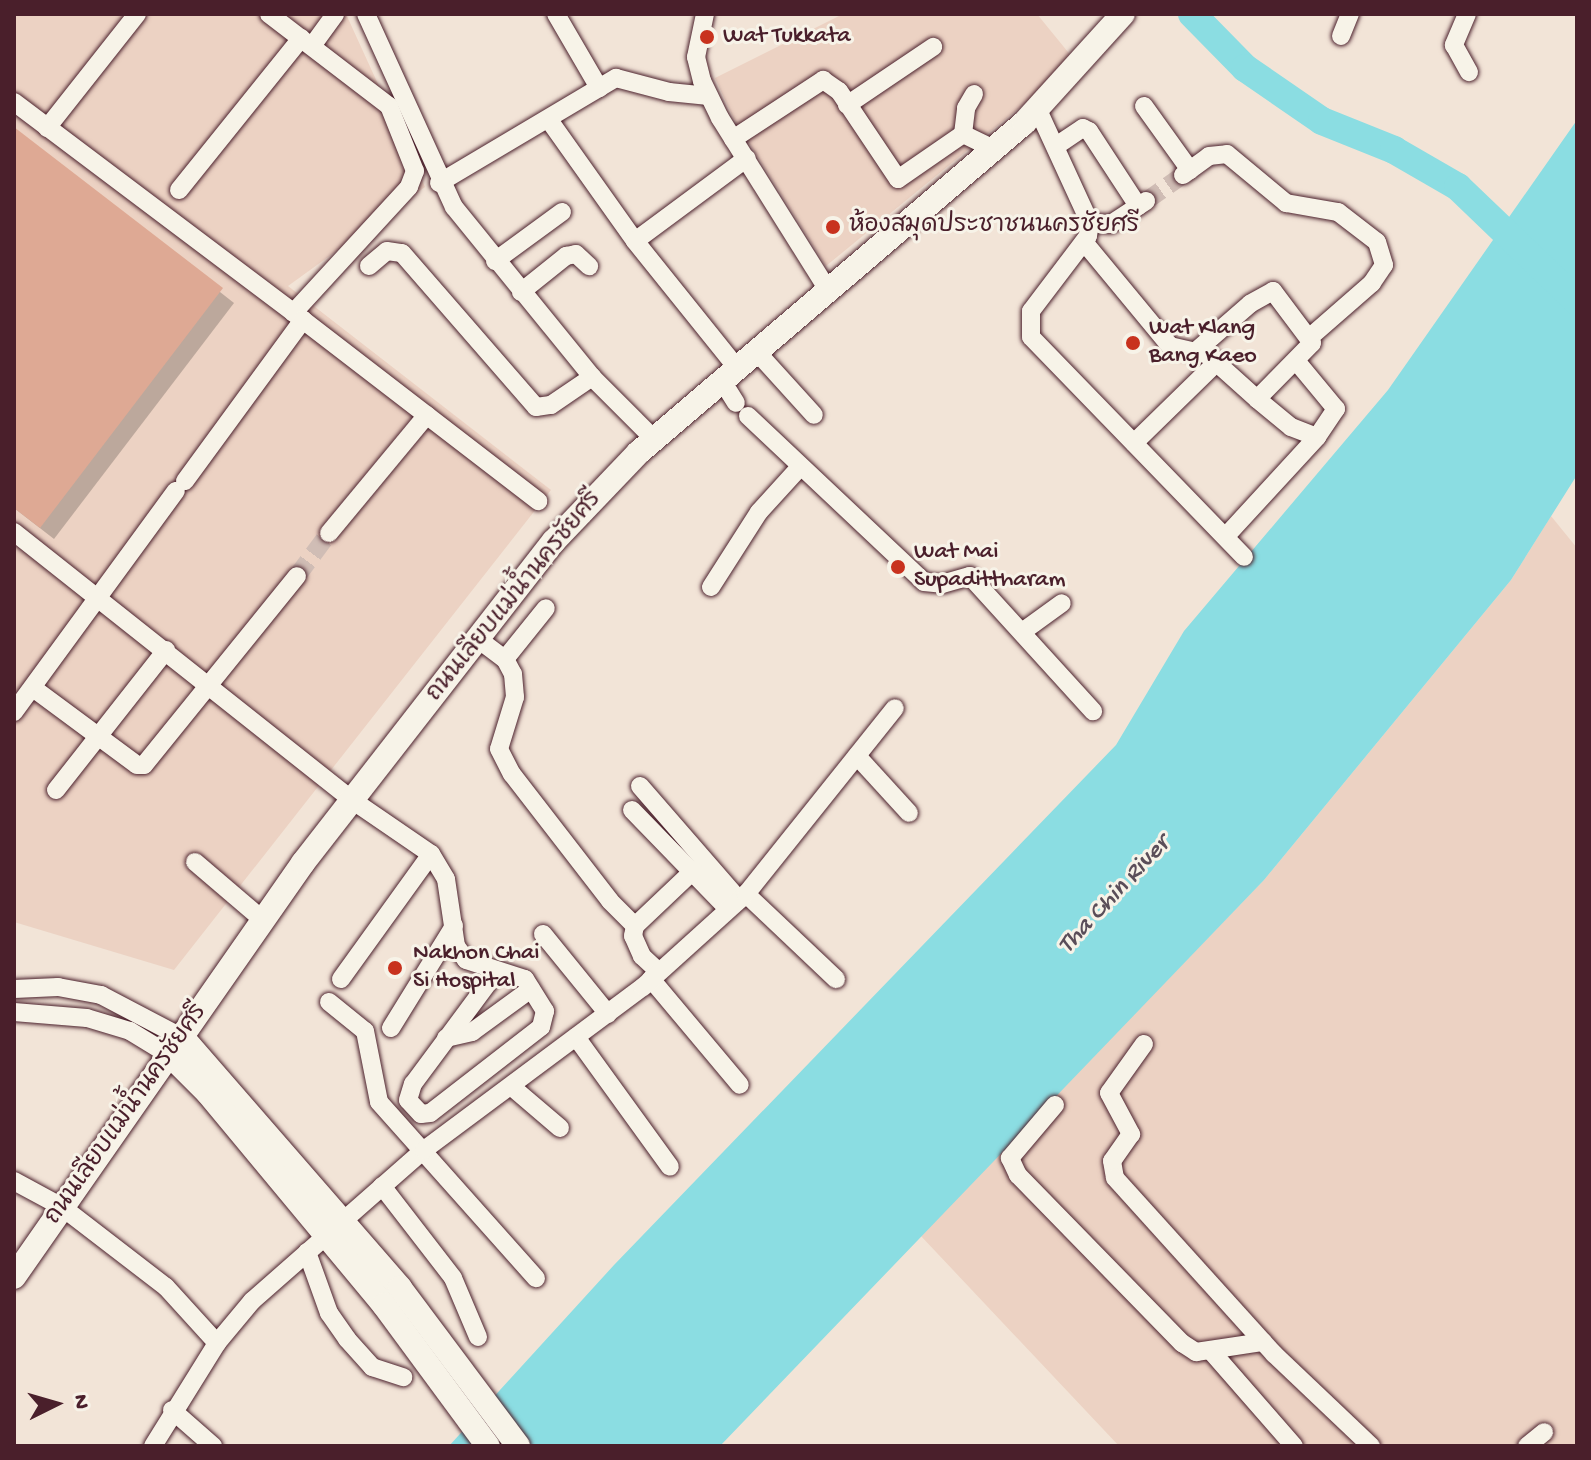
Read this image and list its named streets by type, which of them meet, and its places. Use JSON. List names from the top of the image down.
{
  "streets": {
    "main road": ["ถนนเลียบแม่น้ำนครชัยศรี"]
  },
  "water": ["Tha Chin River"],
  "places": [
    "Wat Tukkata",
    "ห้องสมุดประชาชนนครชัยศรี",
    "Wat Klang Bang Kaeo",
    "Wat Mai Supadittharam",
    "Nakhon Chai Si Hospital"
  ],
  "north": "right"
}
